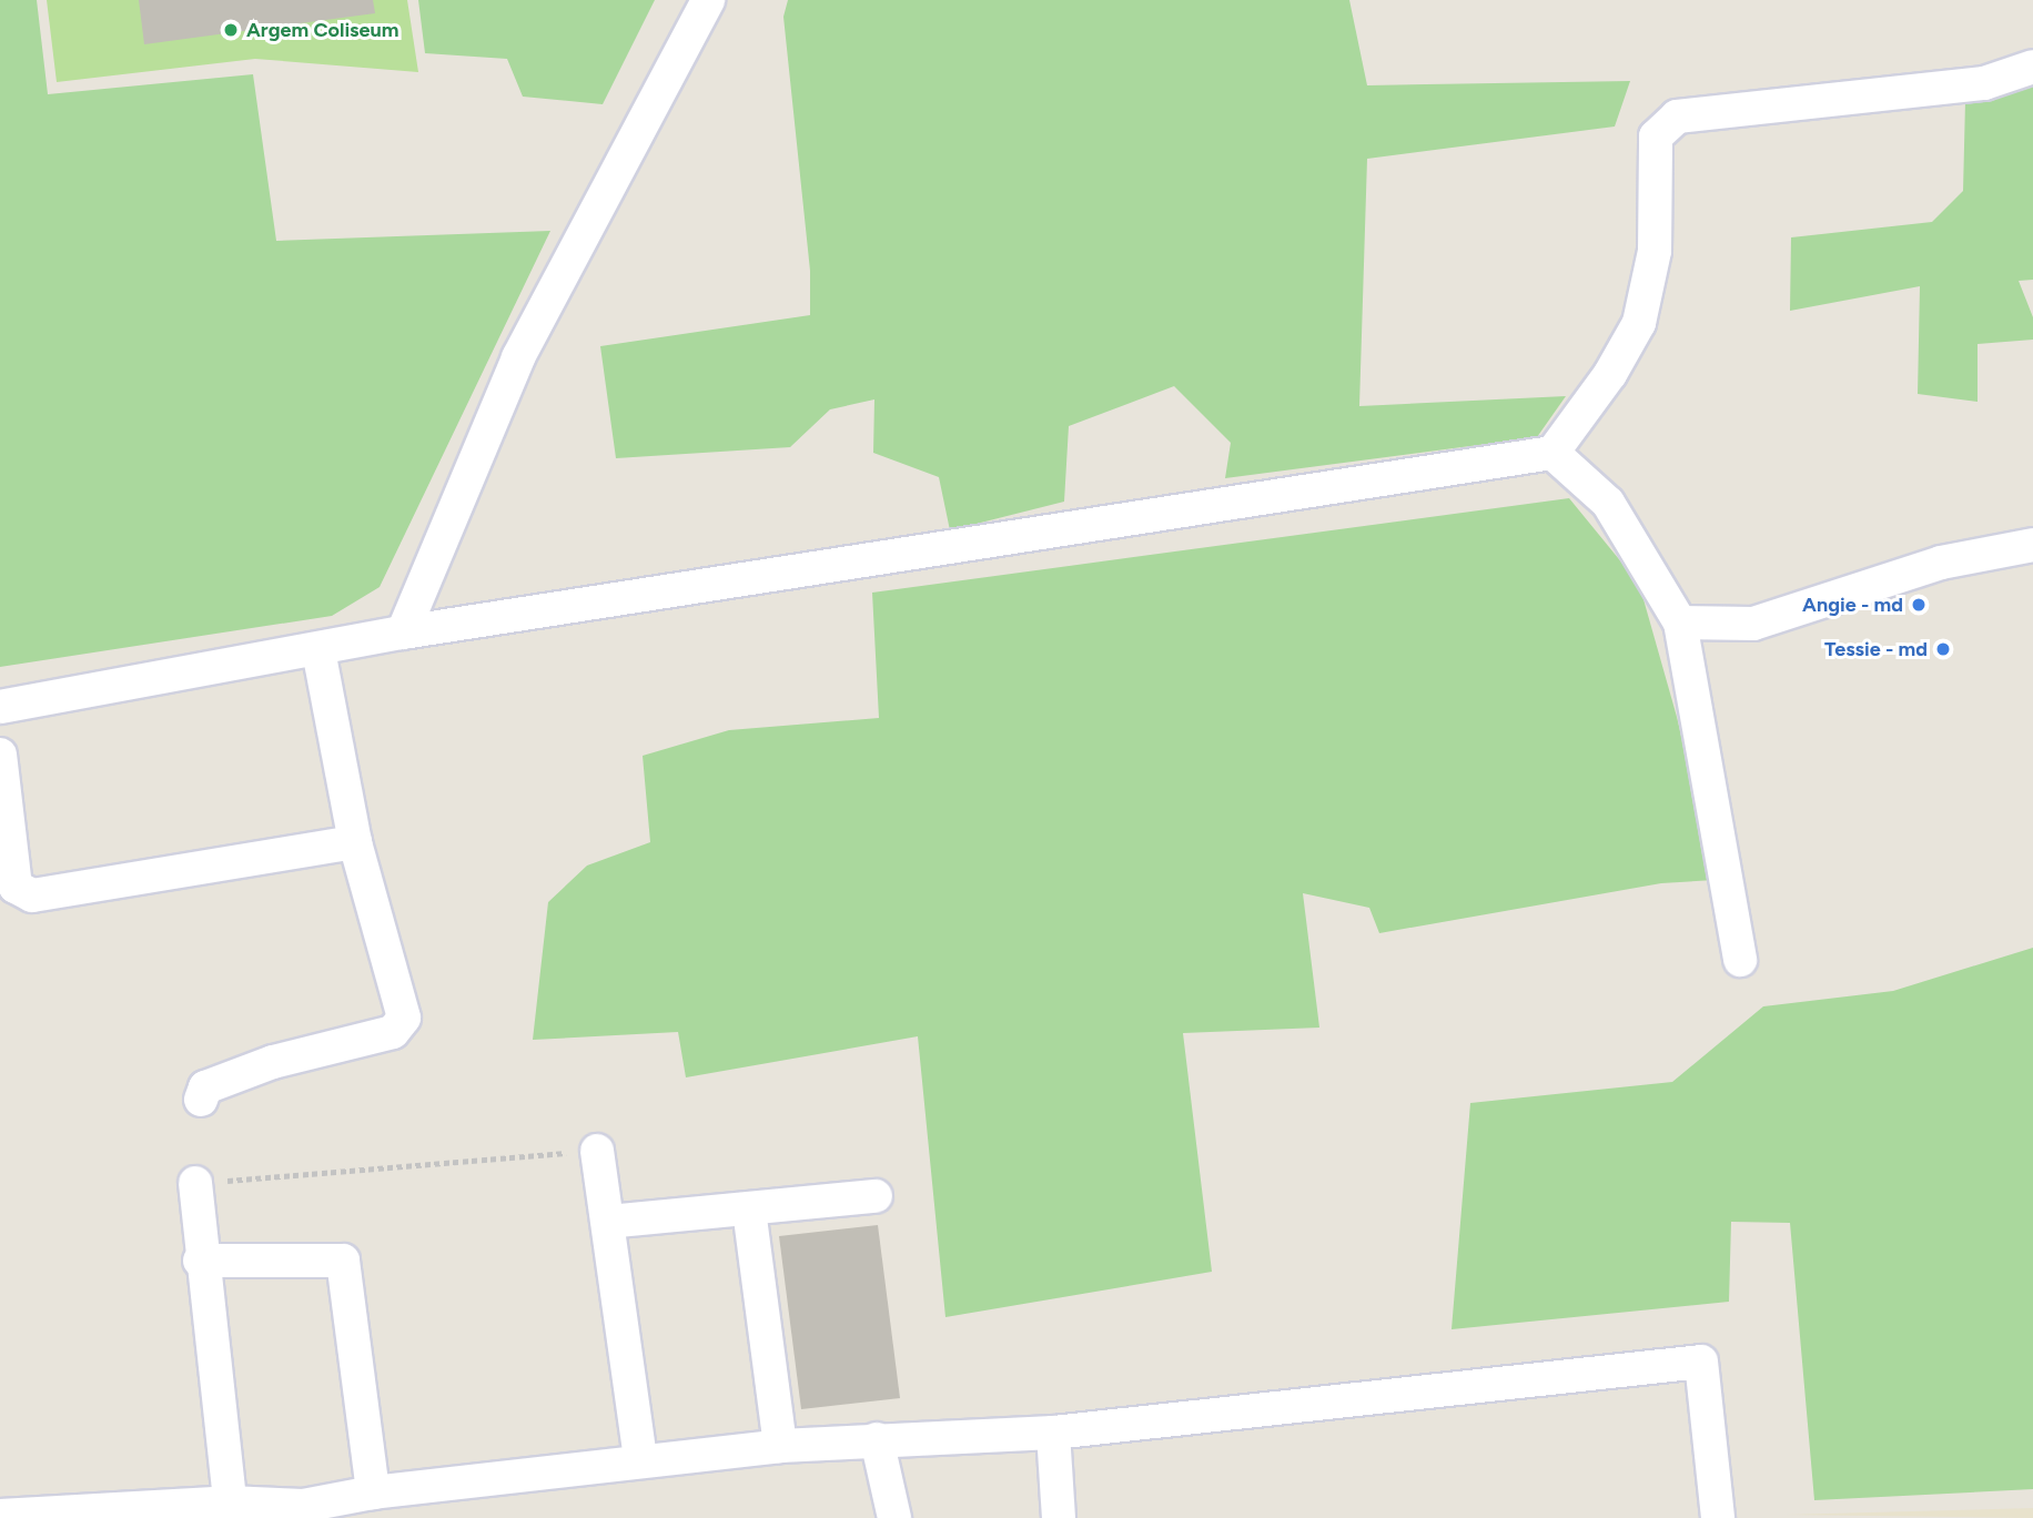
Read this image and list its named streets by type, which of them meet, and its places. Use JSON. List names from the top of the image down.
{
  "places": ["Argem Coliseum", "Angie - md", "Tessie - md"]
}
